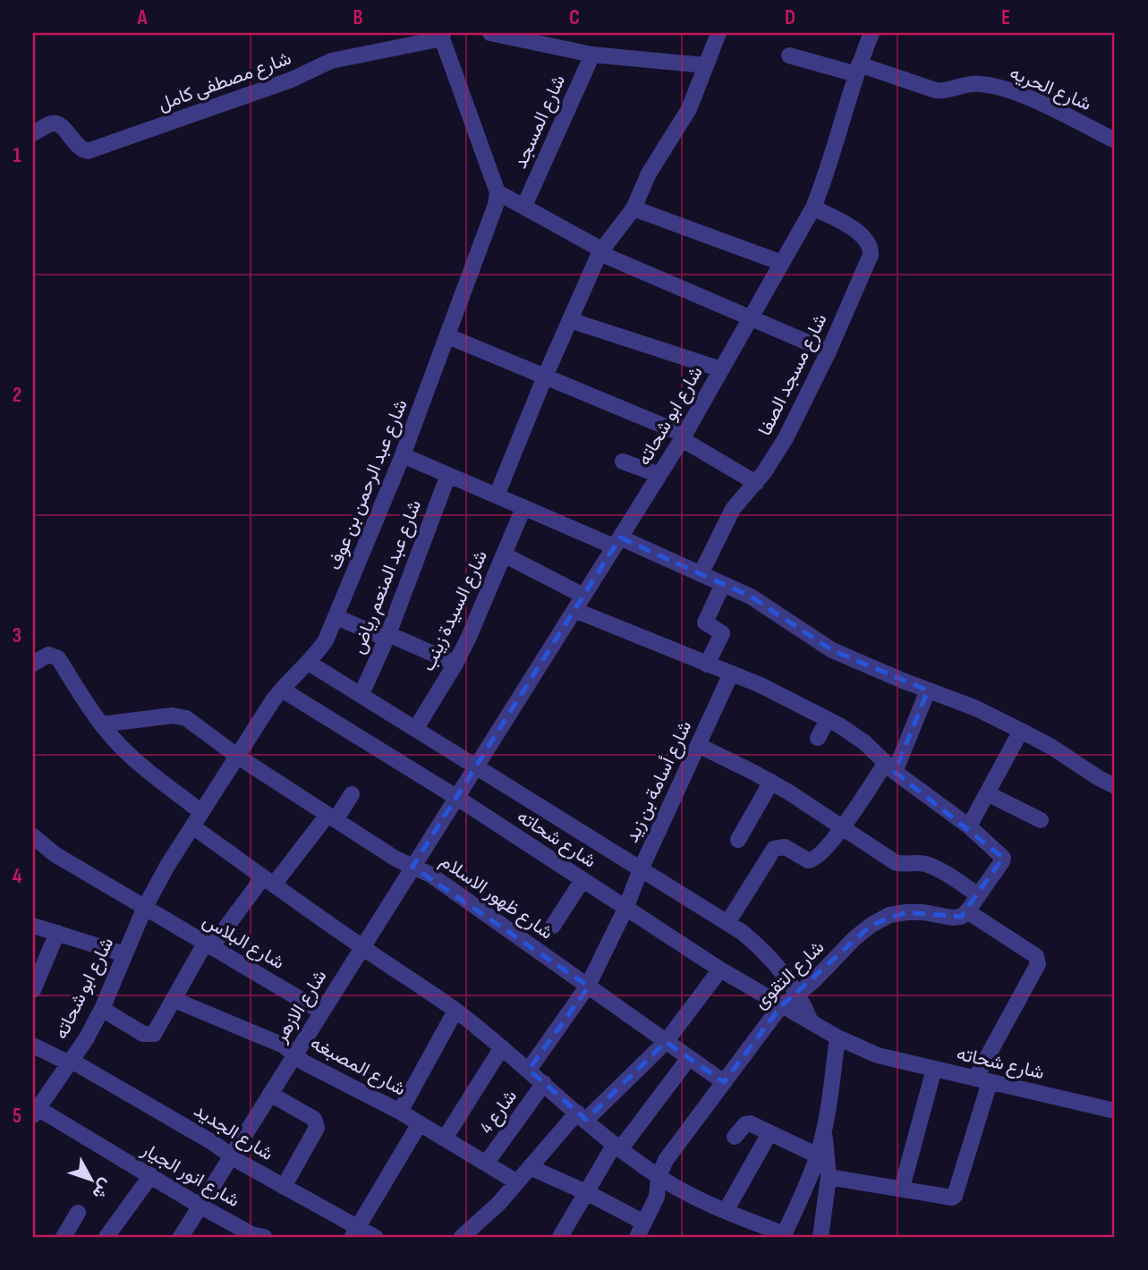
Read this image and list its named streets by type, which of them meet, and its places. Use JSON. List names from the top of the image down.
{
  "streets": {
    "street": [
      "شارع مصطفى كامل",
      "شارع الحريه",
      "شارع المسجد",
      "شارع مسجد الصفا",
      "شارع ابو شحاته",
      "شارع عبد الرحمن بن عوف",
      "شارع عبد المنعم رياض",
      "شارع السيدة زينب",
      "شارع أسامة بن زيد",
      "شارع شحاته",
      "شارع ظهور الاسلام",
      "شارع البلاس",
      "شارع التقوى",
      "شارع الازهر",
      "شارع المصبغه",
      "شارع 4",
      "شارع الجديد",
      "شارع انور الجيار"
    ]
  },
  "crossings": [
    ["شارع مسجد الصفا", "شارع ابو شحاته"],
    ["شارع ابو شحاته", "شارع عبد الرحمن بن عوف"],
    ["شارع ابو شحاته", "شارع شحاته"],
    ["شارع ابو شحاته", "شارع البلاس"],
    ["شارع ابو شحاته", "شارع الازهر"],
    ["شارع ابو شحاته", "شارع الجديد"],
    ["شارع ابو شحاته", "شارع انور الجيار"],
    ["شارع عبد الرحمن بن عوف", "شارع شحاته"],
    ["شارع عبد الرحمن بن عوف", "شارع ظهور الاسلام"],
    ["شارع عبد الرحمن بن عوف", "شارع البلاس"],
    ["شارع عبد المنعم رياض", "شارع شحاته"],
    ["شارع السيدة زينب", "شارع شحاته"],
    ["شارع أسامة بن زيد", "شارع شحاته"],
    ["شارع أسامة بن زيد", "شارع ظهور الاسلام"],
    ["شارع شحاته", "شارع التقوى"],
    ["شارع شحاته", "شارع الازهر"],
    ["شارع ظهور الاسلام", "شارع التقوى"],
    ["شارع ظهور الاسلام", "شارع الازهر"],
    ["شارع البلاس", "شارع الازهر"],
    ["شارع الازهر", "شارع المصبغه"],
    ["شارع الازهر", "شارع الجديد"],
    ["شارع الازهر", "شارع انور الجيار"],
    ["شارع المصبغه", "شارع 4"]
  ],
  "north": "bottom right",
  "grid": {
    "columns": [
      "A",
      "B",
      "C",
      "D",
      "E"
    ],
    "rows": [
      "1",
      "2",
      "3",
      "4",
      "5"
    ]
  }
}
